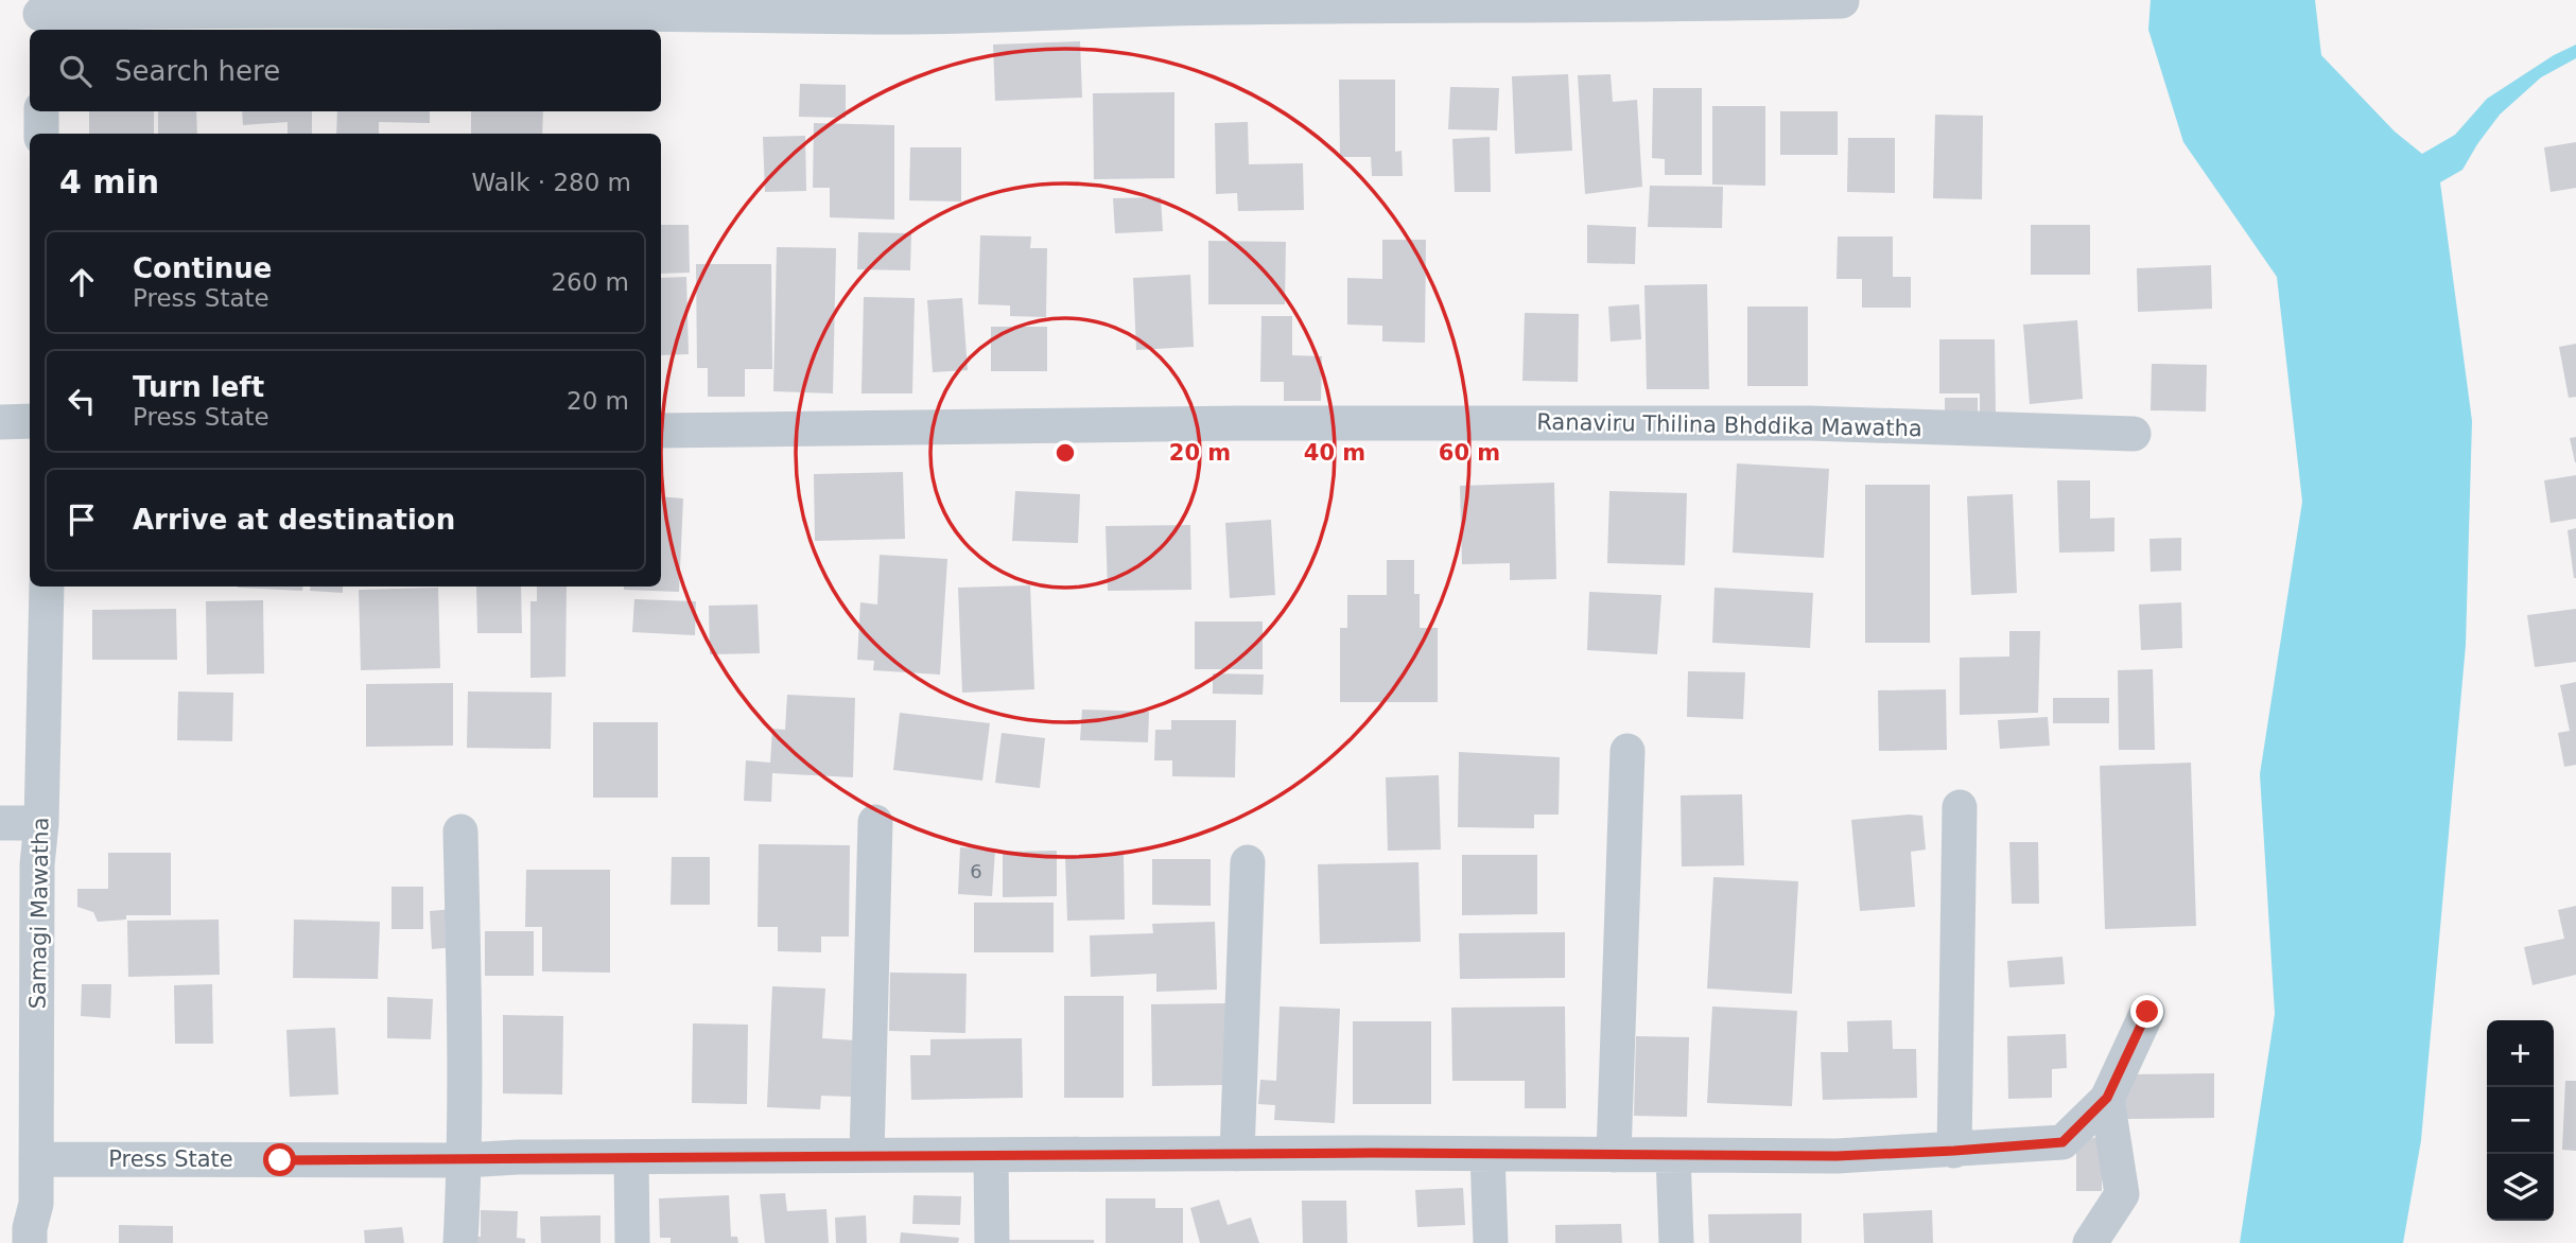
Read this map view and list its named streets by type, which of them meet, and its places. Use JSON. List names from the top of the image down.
{
  "streets": {
    "street": ["Ranaviru Thilina Bhddika Mawatha", "Samagi Mawatha", "Press State"]
  },
  "crossings": [
    ["Samagi Mawatha", "Press State"]
  ],
  "house_numbers": ["6"],
  "page": {
    "search": "Search here",
    "heading": ["4 min", "Walk · 280 m"],
    "list": [
      ["Continue", "Press State", "260 m"],
      ["Turn left", "Press State", "20 m"],
      "Arrive at destination"
    ],
    "map_buttons": ["+", "−"]
  },
  "rings": ["20 m", "40 m", "60 m"]
}
